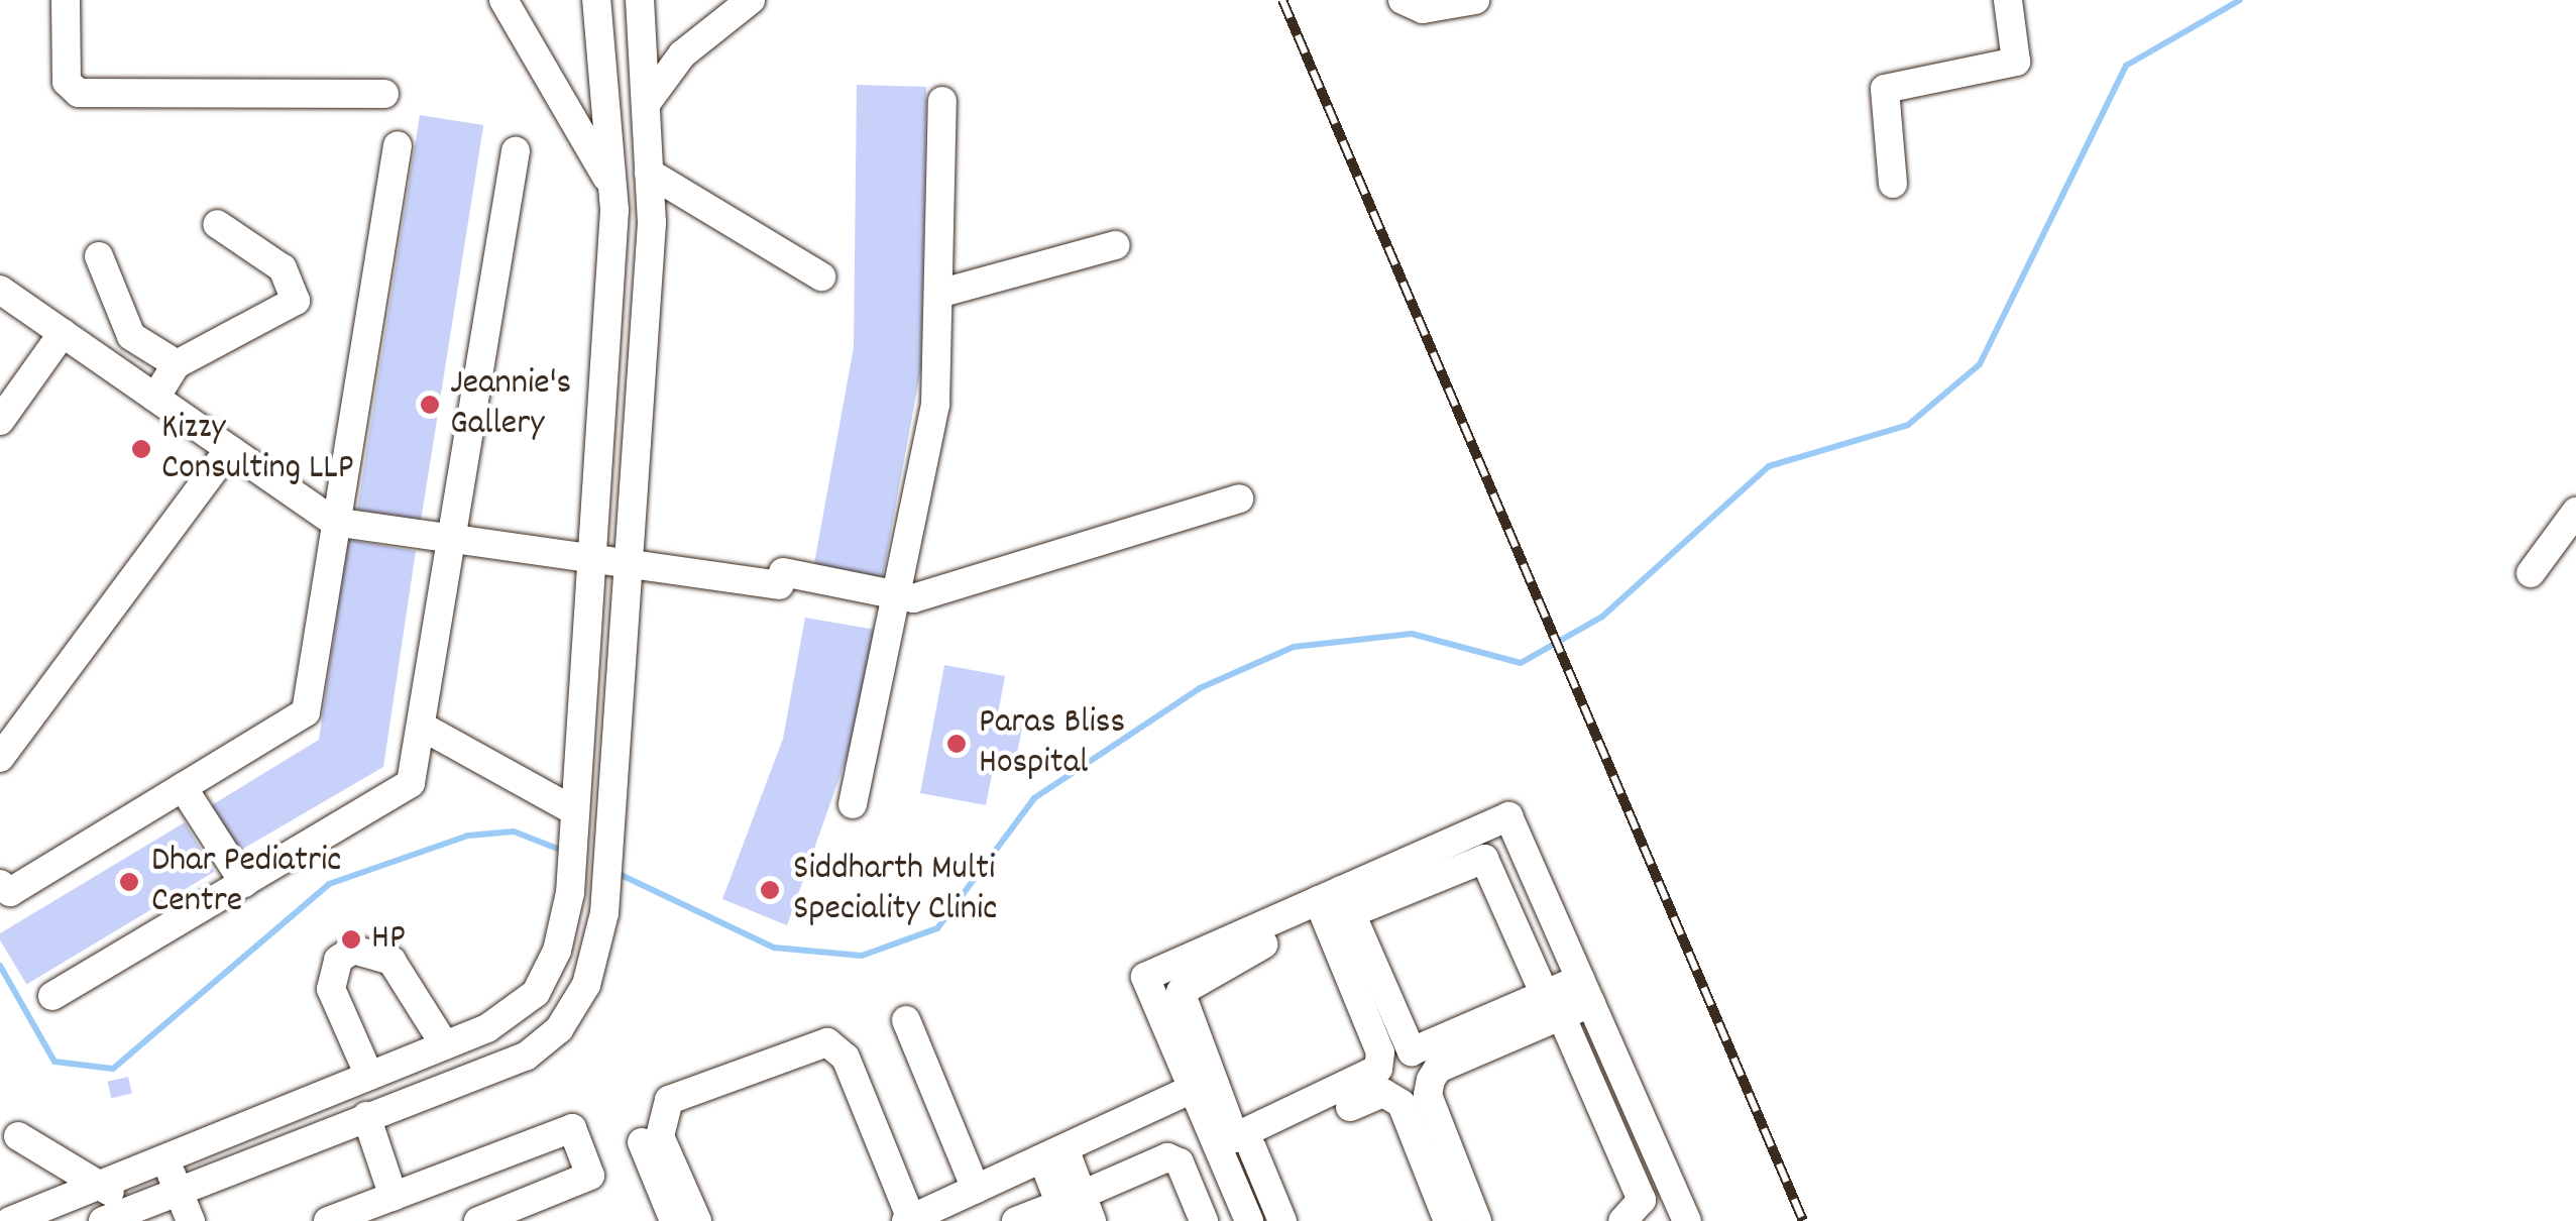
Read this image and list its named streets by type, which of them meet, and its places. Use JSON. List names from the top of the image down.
{
  "places": [
    "Jeannie's Gallery",
    "Kizzy Consulting LLP",
    "Paras Bliss Hospital",
    "Dhar Pediatric Centre",
    "Siddharth Multi Speciality Clinic",
    "HP"
  ]
}
